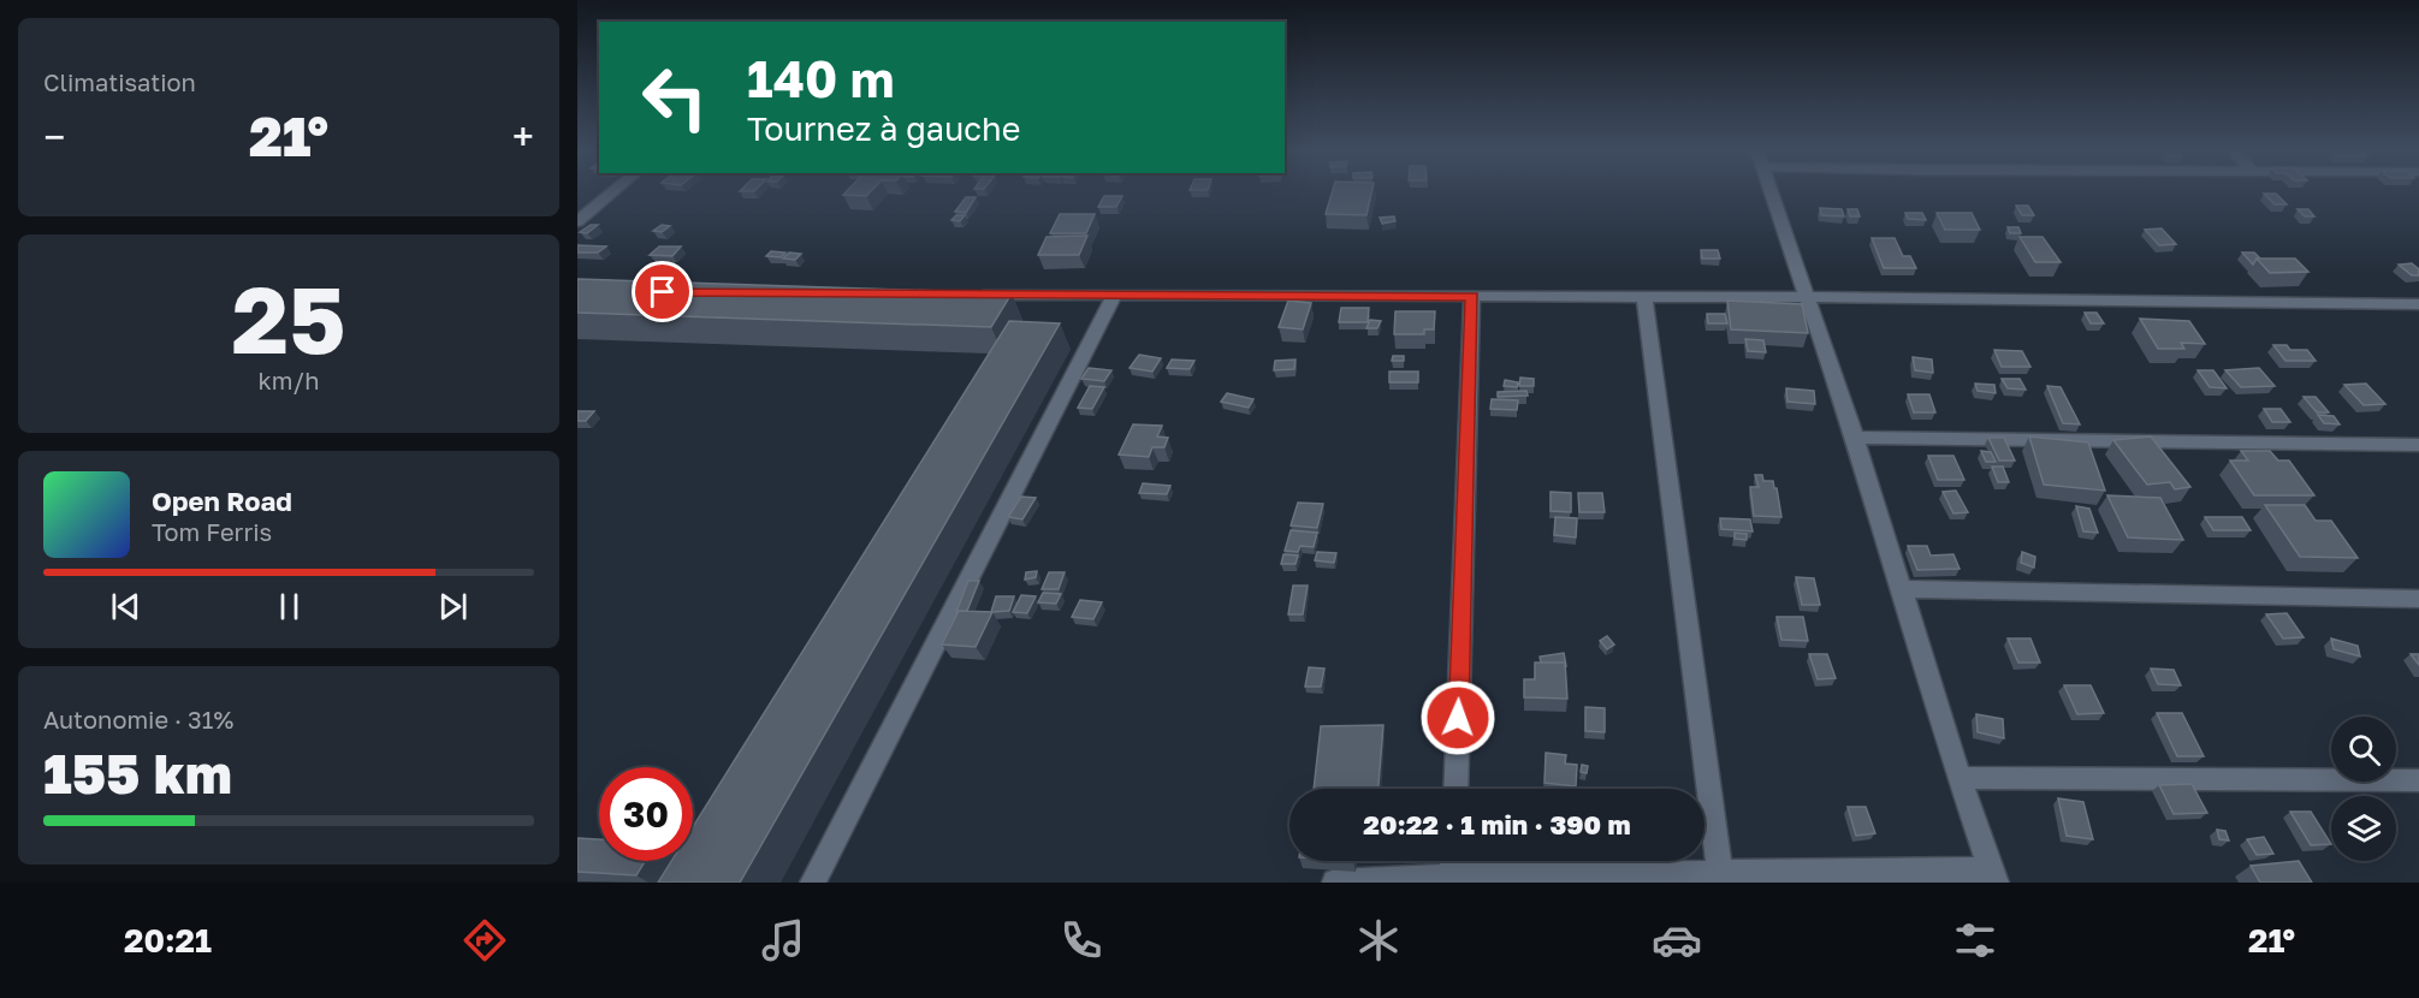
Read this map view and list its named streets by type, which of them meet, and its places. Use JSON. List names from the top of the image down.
{
  "page": {
    "tile": [
      "Climatisation",
      ["25", "km/h"],
      ["Autonomie · 31%", "155 km"]
    ],
    "turn": ["140 m", "Tournez à gauche"],
    "heat": ["−", "21°", "+"],
    "song": ["Open Road", "Tom Ferris"],
    "limit": "30",
    "trip": "20:22 · 1 min · 390 m",
    "tabs": ["20:21", "21°"]
  }
}
